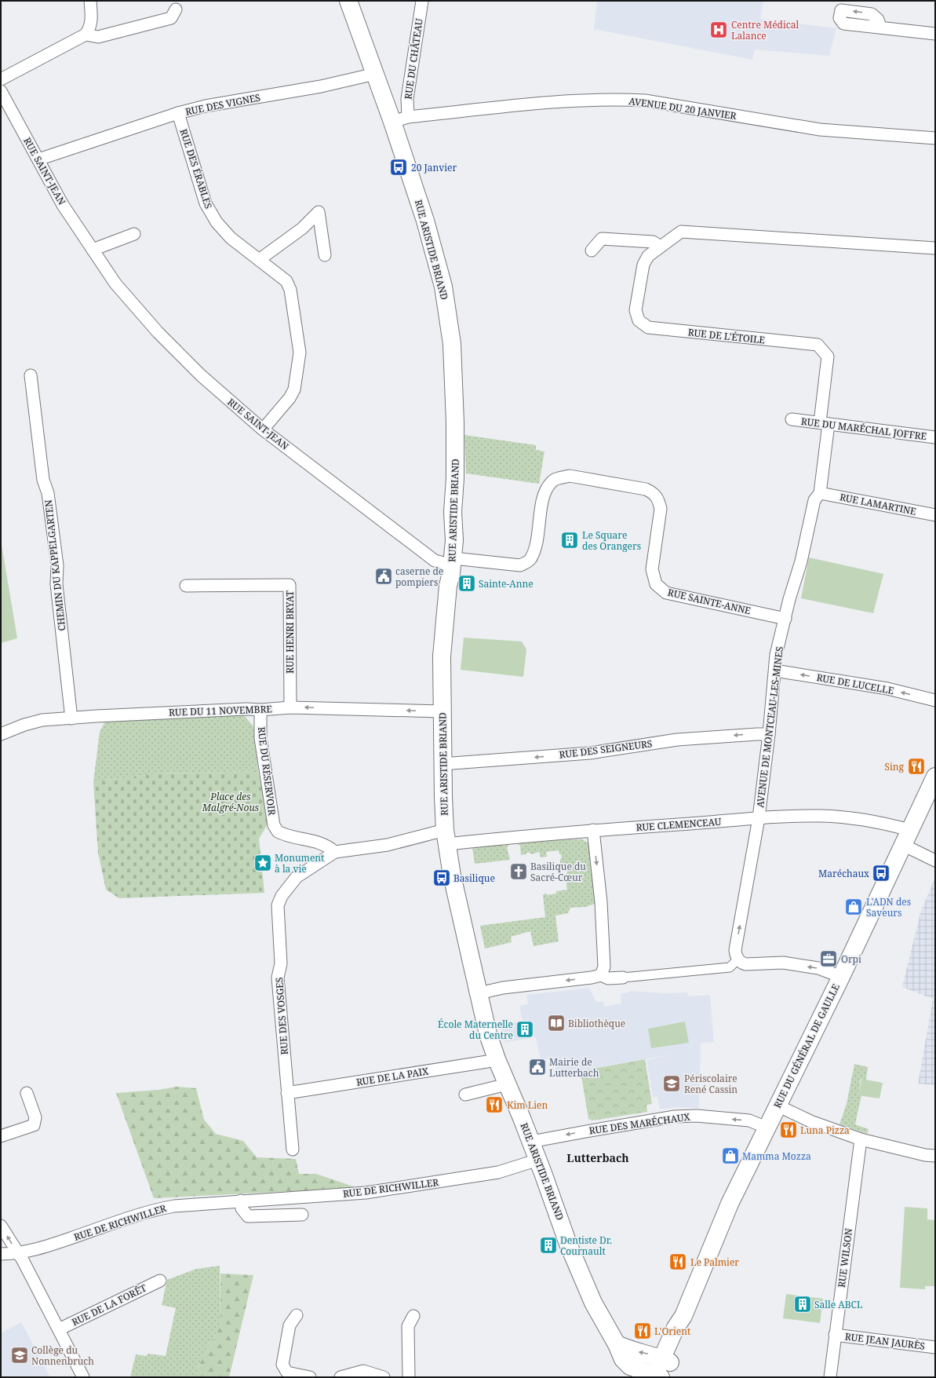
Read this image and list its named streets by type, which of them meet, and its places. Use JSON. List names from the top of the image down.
{
  "streets": {
    "main road": ["RUE ARISTIDE BRIAND", "RUE DU GÉNÉRAL DE GAULLE"],
    "street": [
      "RUE DU CHÂTEAU",
      "RUE DES VIGNES",
      "AVENUE DU 20 JANVIER",
      "RUE DES ÉRABLES",
      "RUE SAINT-JEAN",
      "RUE DE L'ÉTOILE",
      "RUE DU MARÉCHAL JOFFRE",
      "RUE LAMARTINE",
      "CHEMIN DU KAPPELGARTEN",
      "RUE SAINTE-ANNE",
      "RUE HENRI BRYAT",
      "RUE DE LUCELLE",
      "RUE DU 11 NOVEMBRE",
      "AVENUE DE MONTCEAU-LES-MINES",
      "RUE DES SEIGNEURS",
      "RUE DU RÉSERVOIR",
      "RUE CLEMENCEAU",
      "RUE DES VOSGES",
      "RUE DE LA PAIX",
      "RUE DES MARÉCHAUX",
      "RUE DE RICHWILLER",
      "RUE WILSON",
      "RUE DE LA FORÊT",
      "RUE JEAN JAURÈS"
    ]
  },
  "crossings": [
    ["RUE DU CHÂTEAU", "AVENUE DU 20 JANVIER"],
    ["RUE DU CHÂTEAU", "RUE ARISTIDE BRIAND"],
    ["RUE DES VIGNES", "RUE DES ÉRABLES"],
    ["RUE DES VIGNES", "RUE SAINT-JEAN"],
    ["RUE DES VIGNES", "RUE ARISTIDE BRIAND"],
    ["AVENUE DU 20 JANVIER", "RUE ARISTIDE BRIAND"],
    ["RUE DES ÉRABLES", "RUE SAINT-JEAN"],
    ["RUE SAINT-JEAN", "RUE ARISTIDE BRIAND"],
    ["RUE SAINT-JEAN", "RUE SAINTE-ANNE"],
    ["RUE ARISTIDE BRIAND", "RUE SAINTE-ANNE"],
    ["RUE ARISTIDE BRIAND", "RUE DU 11 NOVEMBRE"],
    ["RUE ARISTIDE BRIAND", "RUE DES SEIGNEURS"],
    ["RUE ARISTIDE BRIAND", "RUE CLEMENCEAU"],
    ["RUE ARISTIDE BRIAND", "RUE DU GÉNÉRAL DE GAULLE"],
    ["RUE ARISTIDE BRIAND", "RUE DE LA PAIX"],
    ["RUE ARISTIDE BRIAND", "RUE DES MARÉCHAUX"],
    ["RUE ARISTIDE BRIAND", "RUE DE RICHWILLER"],
    ["RUE DE L'ÉTOILE", "RUE DU MARÉCHAL JOFFRE"],
    ["RUE DE L'ÉTOILE", "AVENUE DE MONTCEAU-LES-MINES"],
    ["RUE DU MARÉCHAL JOFFRE", "AVENUE DE MONTCEAU-LES-MINES"],
    ["RUE LAMARTINE", "AVENUE DE MONTCEAU-LES-MINES"],
    ["CHEMIN DU KAPPELGARTEN", "RUE DU 11 NOVEMBRE"],
    ["RUE SAINTE-ANNE", "AVENUE DE MONTCEAU-LES-MINES"],
    ["RUE HENRI BRYAT", "RUE DU 11 NOVEMBRE"],
    ["RUE DE LUCELLE", "AVENUE DE MONTCEAU-LES-MINES"],
    ["RUE DU 11 NOVEMBRE", "RUE DU RÉSERVOIR"],
    ["AVENUE DE MONTCEAU-LES-MINES", "RUE DES SEIGNEURS"],
    ["AVENUE DE MONTCEAU-LES-MINES", "RUE CLEMENCEAU"],
    ["RUE DU RÉSERVOIR", "RUE CLEMENCEAU"],
    ["RUE DU RÉSERVOIR", "RUE DES VOSGES"],
    ["RUE CLEMENCEAU", "RUE DES VOSGES"],
    ["RUE CLEMENCEAU", "RUE DU GÉNÉRAL DE GAULLE"],
    ["RUE DES VOSGES", "RUE DE LA PAIX"],
    ["RUE DU GÉNÉRAL DE GAULLE", "RUE DES MARÉCHAUX"],
    ["RUE WILSON", "RUE JEAN JAURÈS"]
  ],
  "one_way": ["RUE DE LUCELLE", "RUE DES SEIGNEURS", "RUE DES MARÉCHAUX"],
  "districts": ["Lutterbach"],
  "parks": ["Place des Malgré-Nous"],
  "places": {
    "hospital": ["Centre Médical Lalance"],
    "bus stop": ["20 Janvier", "Maréchaux", "Basilique"],
    "building": [
      "Le Square des Orangers",
      "Sainte-Anne",
      "École Maternelle du Centre",
      "Dentiste Dr. Cournault",
      "Salle ABCL"
    ],
    "public building": ["caserne de pompiers", "Mairie de Lutterbach"],
    "restaurant": [
      "Sing",
      "Kim Lien",
      "Luna Pizza",
      "Le Palmier",
      "L'Orient"
    ],
    "place": ["Monument à la vie"],
    "church": ["Basilique du Sacré-Cœur"],
    "shop": ["L'ADN des Saveurs", "Mamma Mozza"],
    "office": ["Orpi"],
    "library": ["Bibliothèque"],
    "school or university": ["Périscolaire René Cassin", "Collège du Nonnenbruch"]
  }
}
